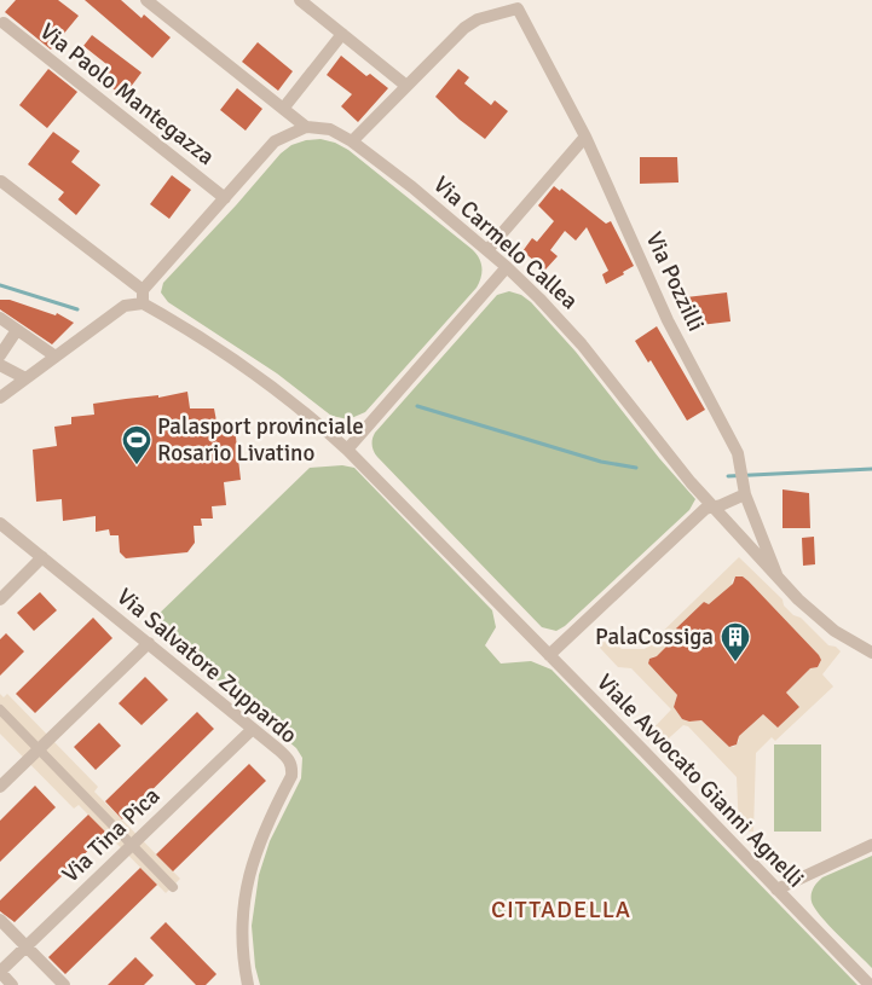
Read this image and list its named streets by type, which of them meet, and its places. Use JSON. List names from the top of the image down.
{
  "streets": {
    "street": [
      "Via Paolo Mantegazza",
      "Via Carmelo Callea",
      "Via Pozzilli",
      "Via Salvatore Zuppardo",
      "Viale Avvocato Gianni Agnelli",
      "Via Tina Pica"
    ]
  },
  "crossings": [
    ["Via Carmelo Callea", "Via Pozzilli"],
    ["Via Salvatore Zuppardo", "Via Tina Pica"]
  ],
  "districts": ["CITTADELLA"],
  "places": {
    "sports": ["Palasport provinciale Rosario Livatino"],
    "building": ["PalaCossiga"]
  }
}
